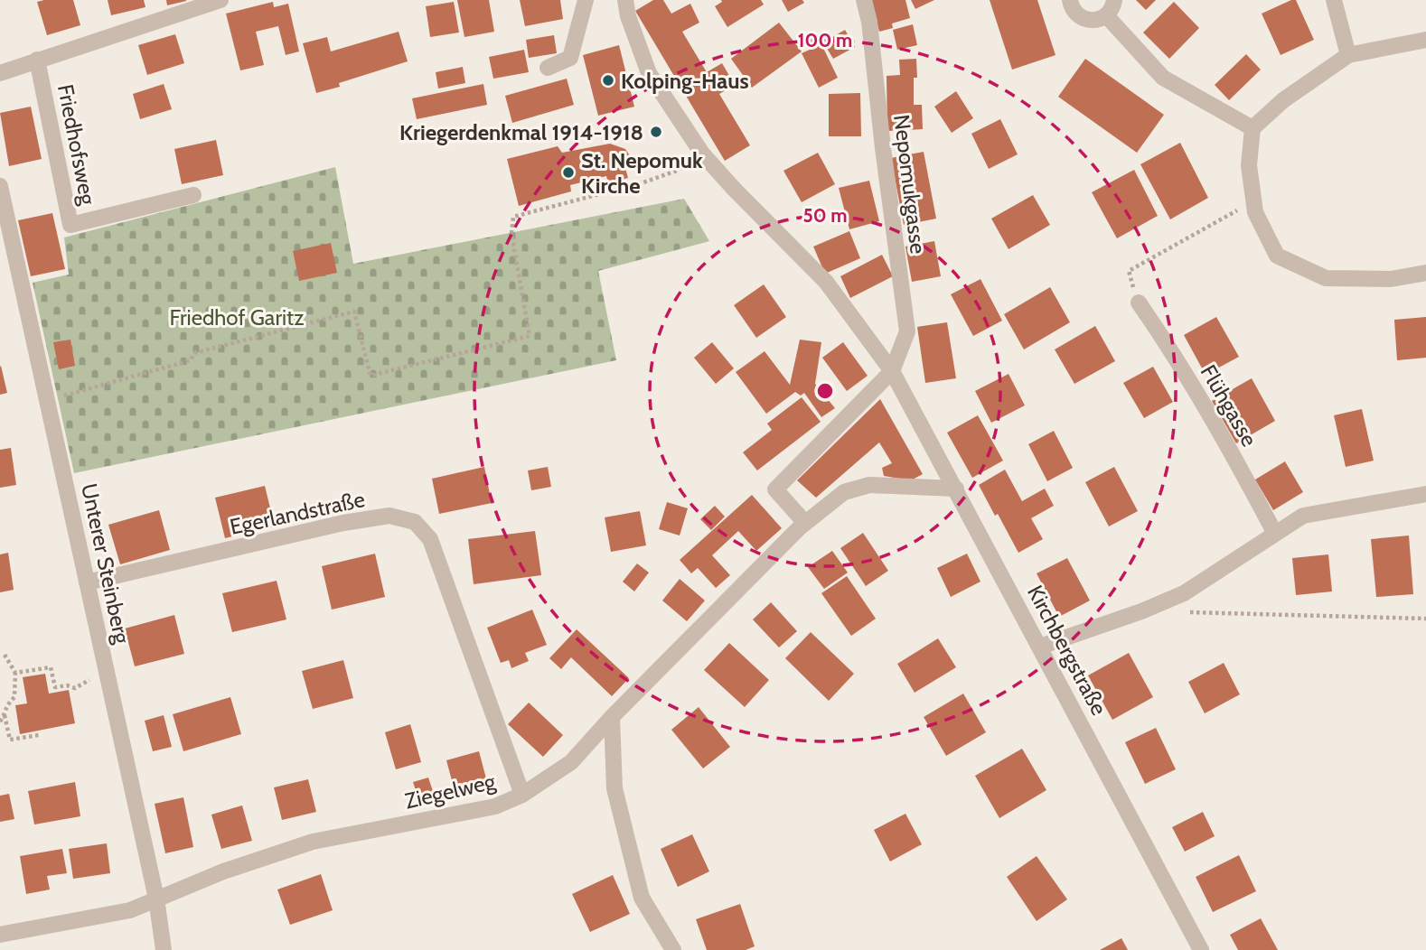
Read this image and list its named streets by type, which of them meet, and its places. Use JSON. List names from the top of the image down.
{
  "streets": {
    "street": [
      "Friedhofsweg",
      "Nepomukgasse",
      "Flühgasse",
      "Egerlandstraße",
      "Unterer Steinberg",
      "Kirchbergstraße",
      "Ziegelweg"
    ]
  },
  "crossings": [
    ["Nepomukgasse", "Kirchbergstraße"],
    ["Egerlandstraße", "Unterer Steinberg"],
    ["Egerlandstraße", "Ziegelweg"],
    ["Unterer Steinberg", "Ziegelweg"],
    ["Kirchbergstraße", "Ziegelweg"]
  ],
  "parks": ["Friedhof Garitz"],
  "places": ["Kolping-Haus", "Kriegerdenkmal 1914-1918", "St. Nepomuk Kirche"],
  "rings": ["100 m", "50 m"]
}
